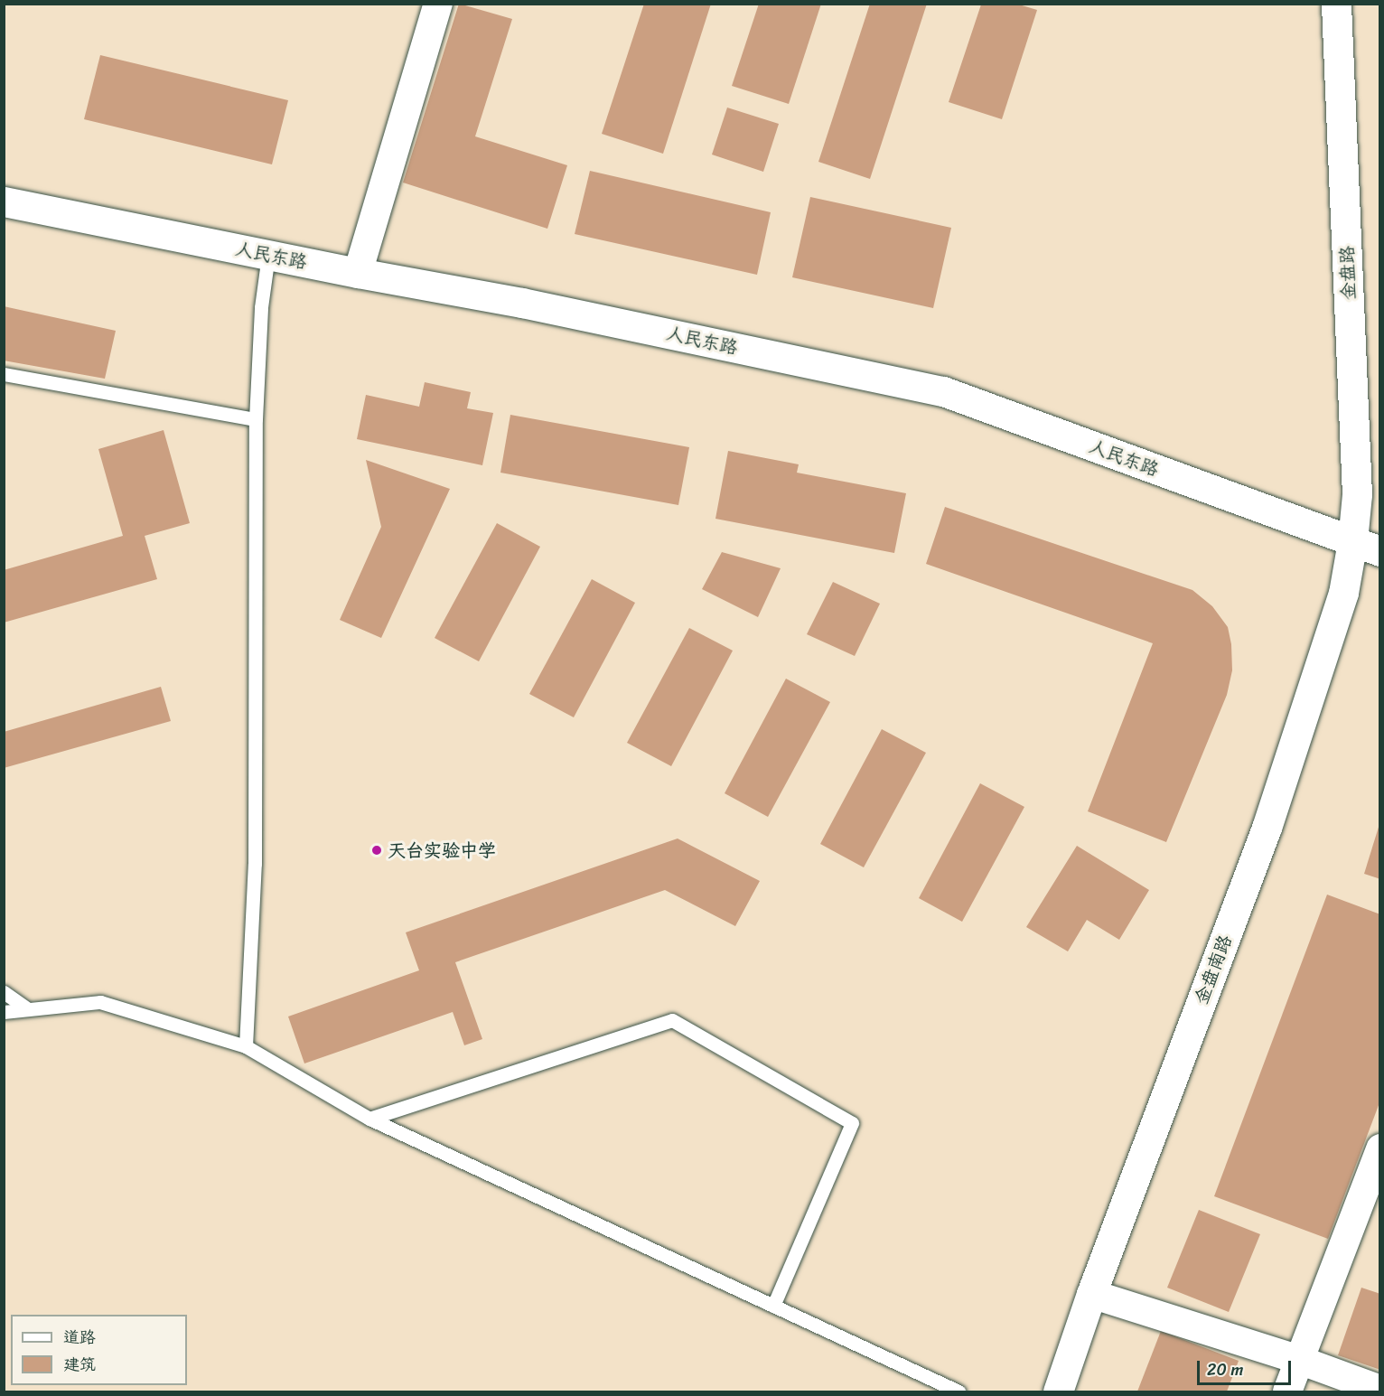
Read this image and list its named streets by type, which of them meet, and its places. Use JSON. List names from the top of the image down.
{
  "streets": {
    "main road": ["人民东路", "金盘路", "金盘南路"]
  },
  "crossings": [
    ["人民东路", "金盘路"],
    ["人民东路", "金盘南路"],
    ["金盘路", "金盘南路"]
  ],
  "places": ["天台实验中学"],
  "legend": ["道路", "建筑"],
  "scale_bar": "20 m"
}
